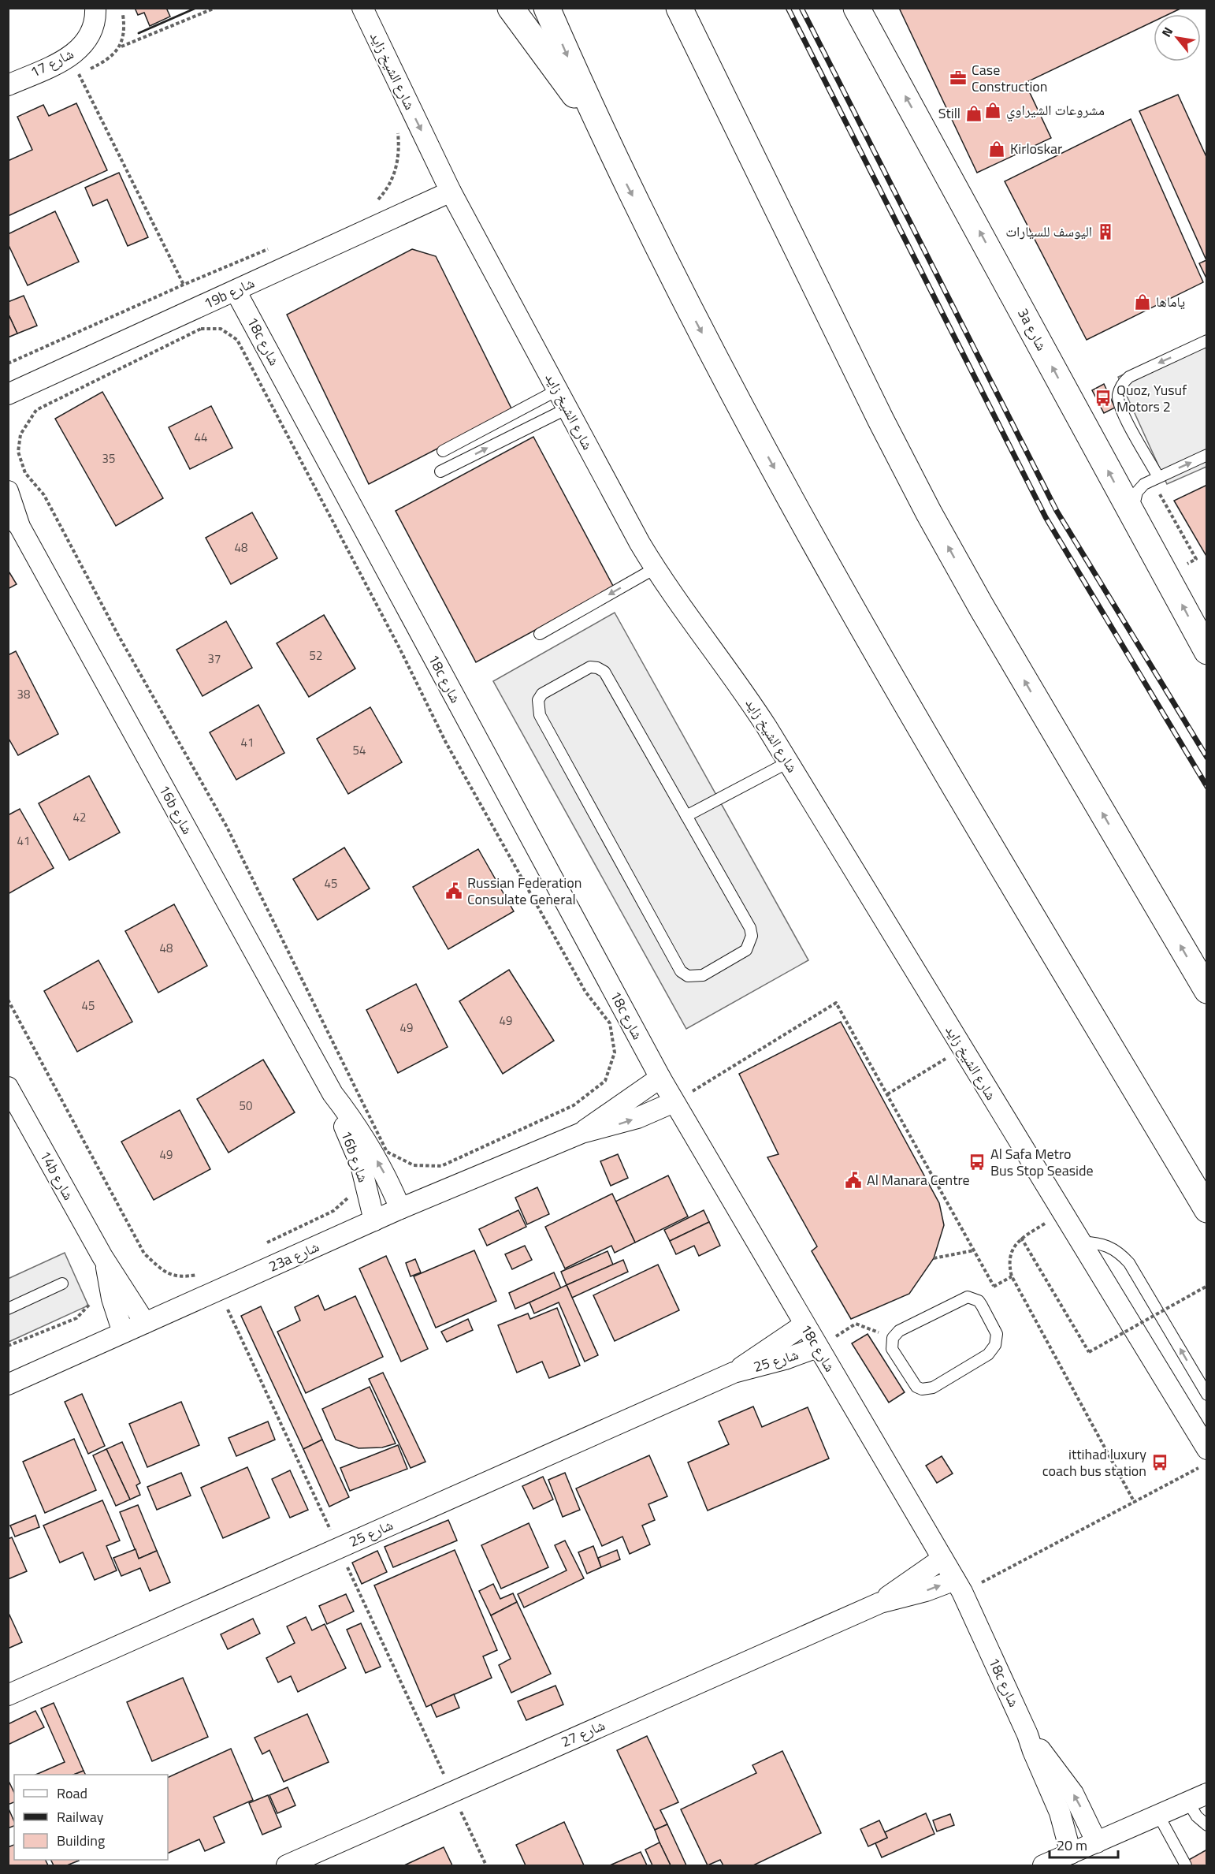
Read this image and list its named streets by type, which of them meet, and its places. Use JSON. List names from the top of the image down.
{
  "streets": {
    "main road": ["3a شارع"],
    "street": [
      "شارع 17",
      "شارع الشيخ زايد",
      "19b شارع",
      "18c شارع",
      "16b شارع",
      "14b شارع",
      "23a شارع",
      "شارع 25",
      "شارع 27"
    ]
  },
  "crossings": [
    ["شارع الشيخ زايد", "19b شارع"],
    ["19b شارع", "18c شارع"],
    ["18c شارع", "23a شارع"],
    ["18c شارع", "شارع 25"],
    ["18c شارع", "شارع 27"],
    ["16b شارع", "23a شارع"],
    ["14b شارع", "23a شارع"]
  ],
  "places": {
    "office": ["Case Construction"],
    "shop": [
      "مشروعات الشيراوي",
      "Still",
      "Kirloskar",
      "ياماها"
    ],
    "building": ["اليوسف للسيارات"],
    "bus stop": ["Quoz, Yusuf Motors 2", "Al Safa Metro Bus Stop Seaside", "ittihad luxury coach bus station"],
    "public building": ["Russian Federation Consulate General", "Al Manara Centre"]
  },
  "house_numbers": [
    "44",
    "35",
    "48",
    "52",
    "37",
    "38",
    "41",
    "54",
    "42",
    "41",
    "45",
    "48",
    "45",
    "49",
    "49",
    "50",
    "49"
  ],
  "legend": ["Road", "Railway", "Building"],
  "scale_bar": "20 m",
  "north": "top left"
}
